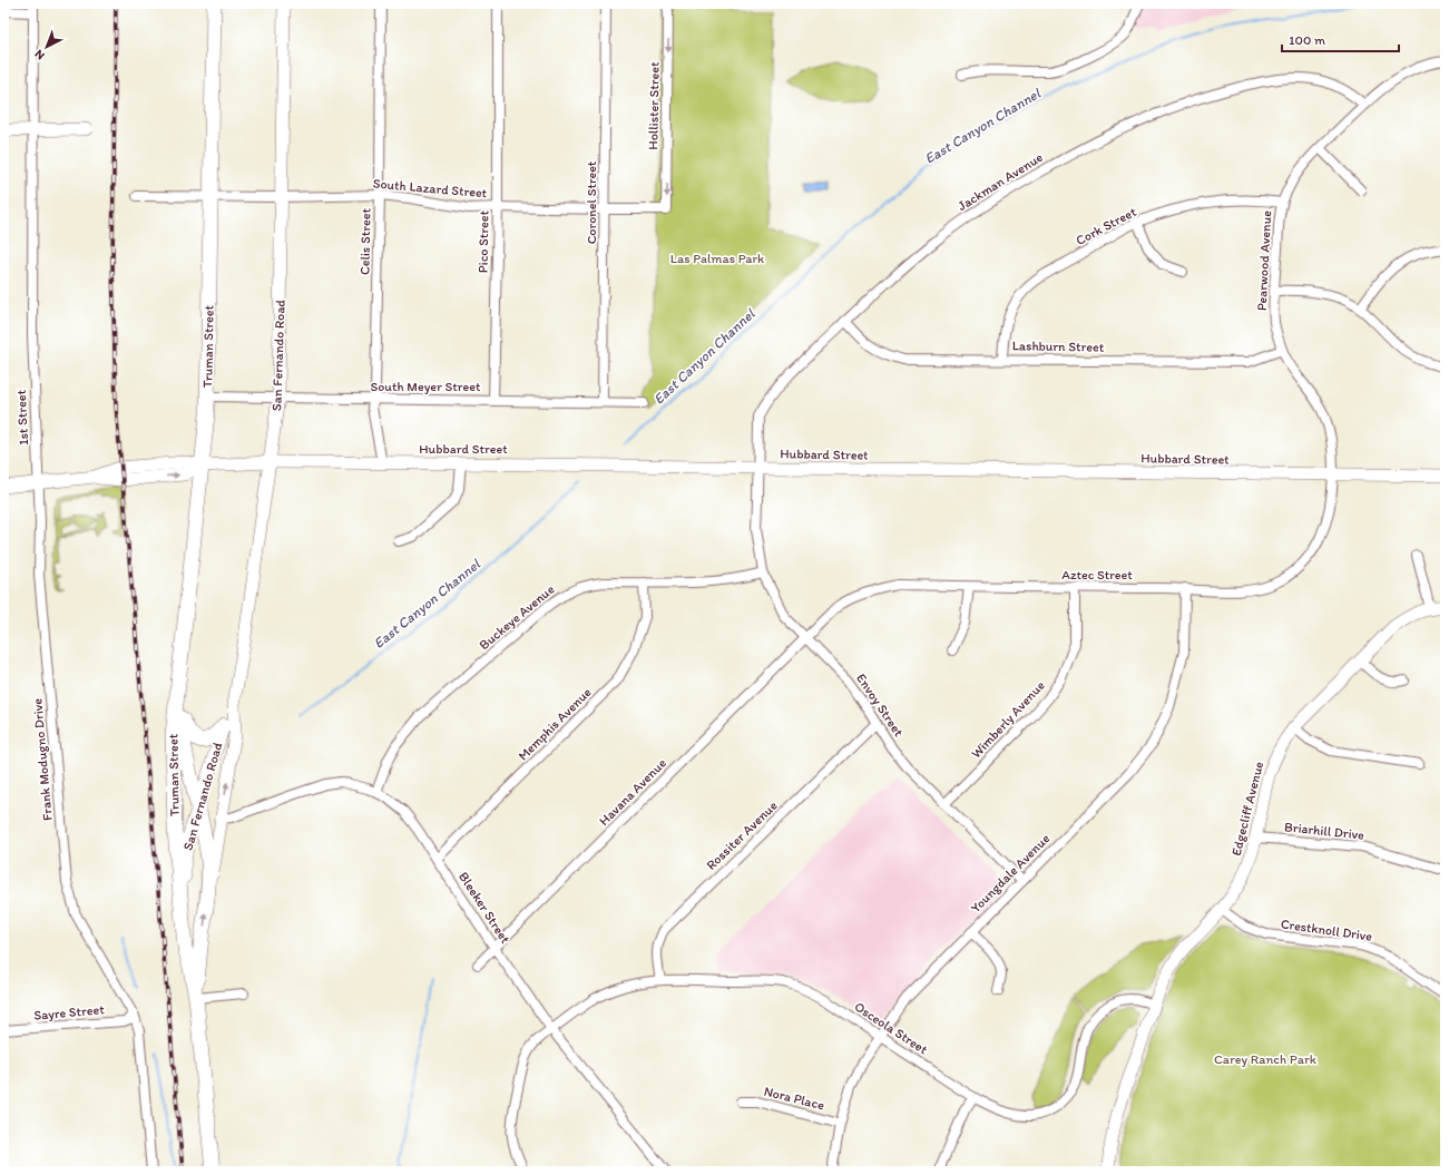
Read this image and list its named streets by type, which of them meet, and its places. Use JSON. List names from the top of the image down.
{
  "streets": {
    "main road": [
      "Truman Street",
      "San Fernando Road",
      "Hubbard Street",
      "Edgecliff Avenue"
    ],
    "street": [
      "Hollister Street",
      "Jackman Avenue",
      "South Lazard Street",
      "Coronel Street",
      "Cork Street",
      "Celis Street",
      "Pico Street",
      "Pearwood Avenue",
      "Lashburn Street",
      "South Meyer Street",
      "1st Street",
      "Aztec Street",
      "Buckeye Avenue",
      "Envoy Street",
      "Wimberly Avenue",
      "Memphis Avenue",
      "Frank Modugno Drive",
      "Havana Avenue",
      "Briarhill Drive",
      "Rossiter Avenue",
      "Youngdale Avenue",
      "Bleeker Street",
      "Crestknoll Drive",
      "Sayre Street",
      "Osceola Street",
      "Nora Place"
    ]
  },
  "crossings": [
    ["Hollister Street", "South Lazard Street"],
    ["Jackman Avenue", "Pearwood Avenue"],
    ["Jackman Avenue", "Lashburn Street"],
    ["Jackman Avenue", "Hubbard Street"],
    ["Jackman Avenue", "Envoy Street"],
    ["South Lazard Street", "Coronel Street"],
    ["South Lazard Street", "Celis Street"],
    ["South Lazard Street", "Pico Street"],
    ["South Lazard Street", "Truman Street"],
    ["South Lazard Street", "San Fernando Road"],
    ["Coronel Street", "South Meyer Street"],
    ["Cork Street", "Pearwood Avenue"],
    ["Cork Street", "Lashburn Street"],
    ["Celis Street", "South Meyer Street"],
    ["Celis Street", "Hubbard Street"],
    ["Pico Street", "South Meyer Street"],
    ["Pearwood Avenue", "Lashburn Street"],
    ["Pearwood Avenue", "Hubbard Street"],
    ["Pearwood Avenue", "Aztec Street"],
    ["Truman Street", "San Fernando Road"],
    ["Truman Street", "South Meyer Street"],
    ["Truman Street", "Hubbard Street"],
    ["San Fernando Road", "South Meyer Street"],
    ["San Fernando Road", "Hubbard Street"],
    ["San Fernando Road", "Bleeker Street"],
    ["1st Street", "Hubbard Street"],
    ["1st Street", "Frank Modugno Drive"],
    ["Hubbard Street", "Aztec Street"],
    ["Hubbard Street", "Envoy Street"],
    ["Hubbard Street", "Frank Modugno Drive"],
    ["Aztec Street", "Envoy Street"],
    ["Aztec Street", "Wimberly Avenue"],
    ["Aztec Street", "Havana Avenue"],
    ["Aztec Street", "Youngdale Avenue"],
    ["Buckeye Avenue", "Envoy Street"],
    ["Buckeye Avenue", "Memphis Avenue"],
    ["Buckeye Avenue", "Bleeker Street"],
    ["Envoy Street", "Wimberly Avenue"],
    ["Envoy Street", "Havana Avenue"],
    ["Envoy Street", "Rossiter Avenue"],
    ["Envoy Street", "Youngdale Avenue"],
    ["Memphis Avenue", "Bleeker Street"],
    ["Frank Modugno Drive", "Sayre Street"],
    ["Havana Avenue", "Bleeker Street"],
    ["Edgecliff Avenue", "Briarhill Drive"],
    ["Edgecliff Avenue", "Crestknoll Drive"],
    ["Edgecliff Avenue", "Osceola Street"],
    ["Rossiter Avenue", "Osceola Street"],
    ["Youngdale Avenue", "Osceola Street"],
    ["Youngdale Avenue", "Nora Place"],
    ["Bleeker Street", "Osceola Street"]
  ],
  "one_way": ["Hollister Street"],
  "water": ["East Canyon Channel"],
  "parks": ["Las Palmas Park", "Carey Ranch Park"],
  "scale_bar": "100 m",
  "north": "bottom left"
}
